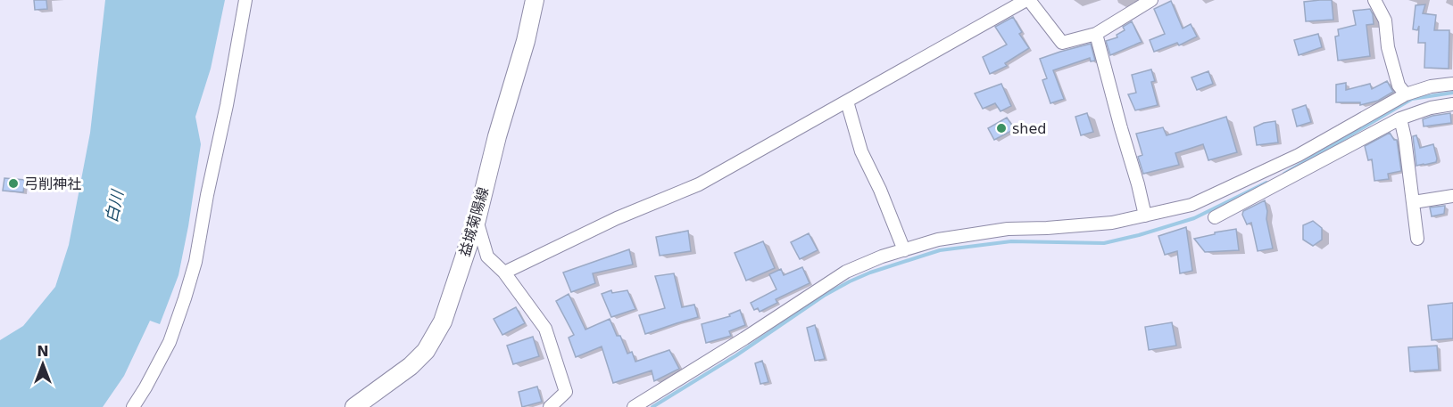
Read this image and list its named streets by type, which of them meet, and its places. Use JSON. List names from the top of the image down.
{
  "streets": {
    "main road": ["益城菊陽線"]
  },
  "water": ["白川"],
  "places": ["shed", "弓削神社"],
  "north": "top"
}
